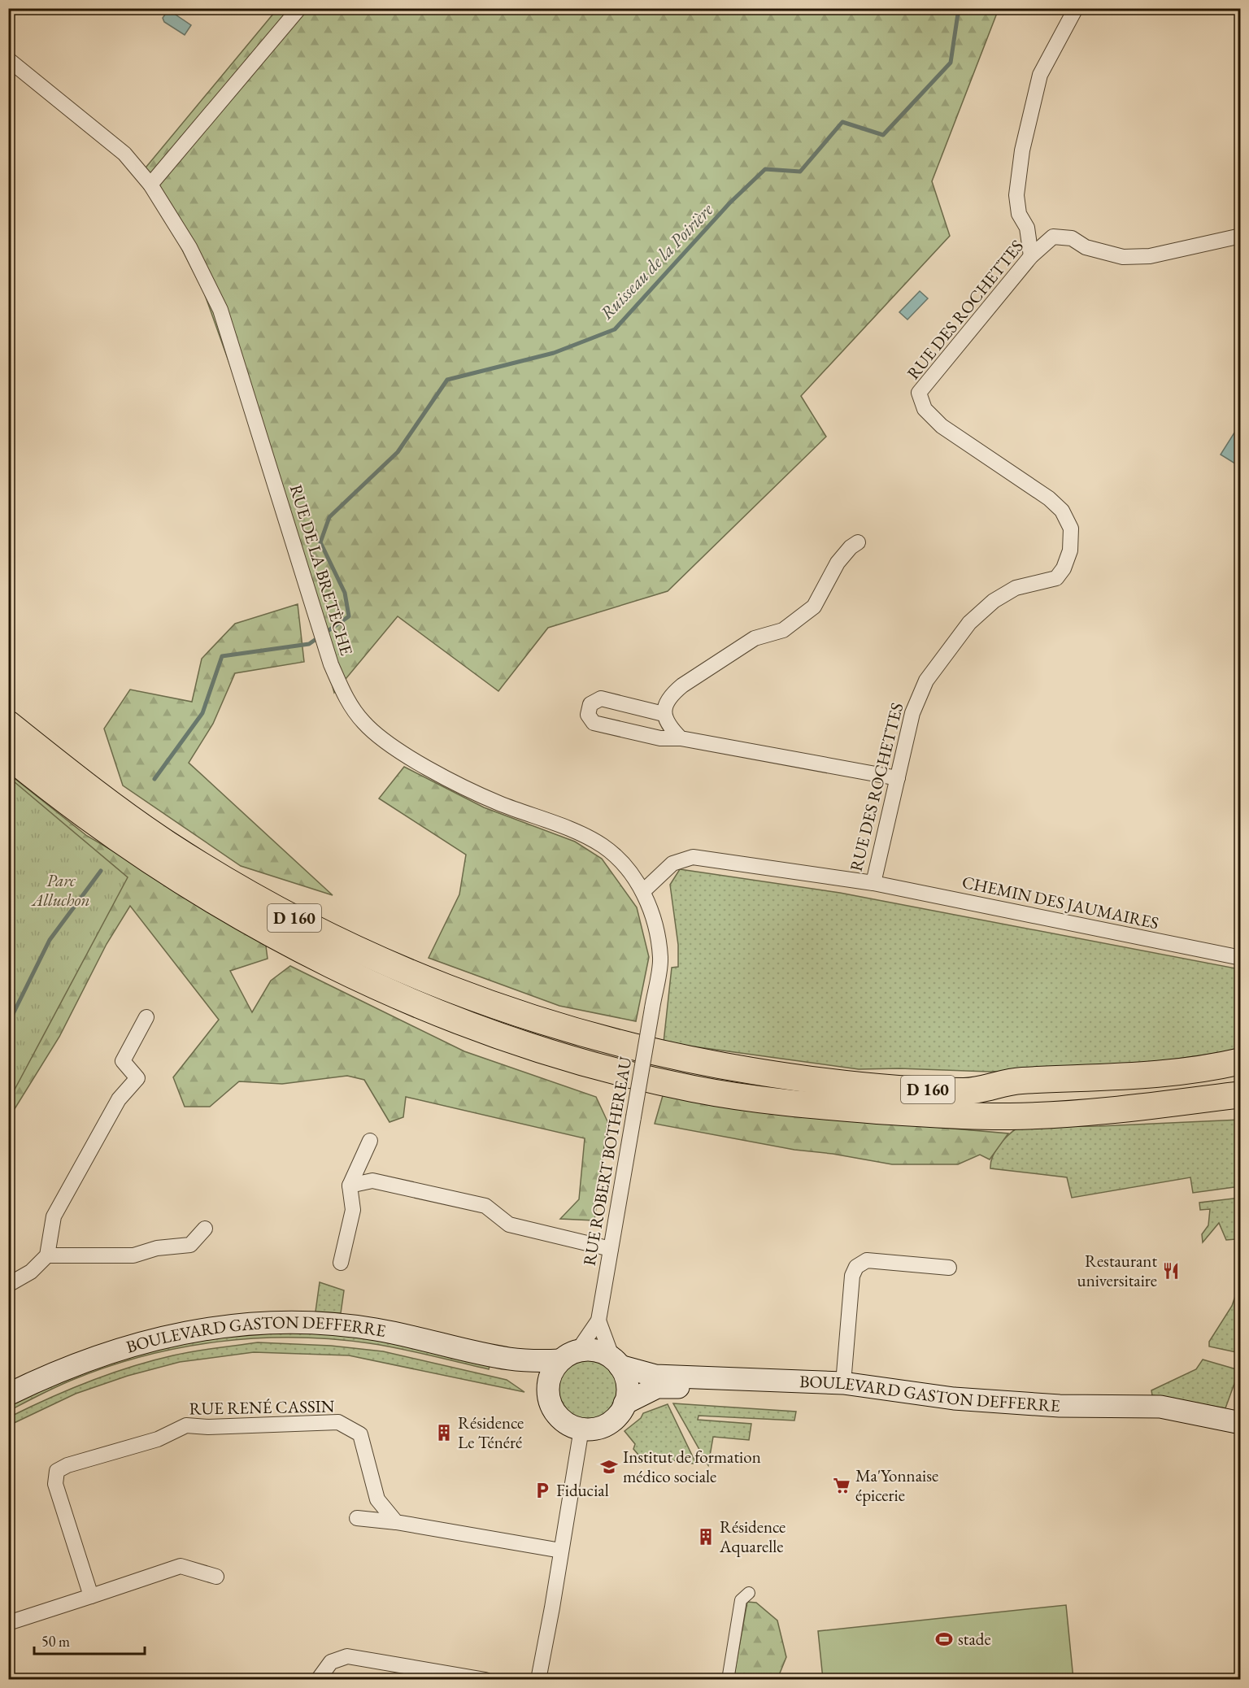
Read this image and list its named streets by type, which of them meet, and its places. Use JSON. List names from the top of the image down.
{
  "streets": {
    "highway": ["D 160"],
    "main road": ["BOULEVARD GASTON DEFFERRE"],
    "street": [
      "RUE DES ROCHETTES",
      "RUE DE LA BRETÈCHE",
      "CHEMIN DES JAUMAIRES",
      "RUE ROBERT BOTHEREAU",
      "RUE RENÉ CASSIN"
    ]
  },
  "crossings": [
    ["RUE DES ROCHETTES", "RUE DE LA BRETÈCHE"],
    ["RUE DES ROCHETTES", "CHEMIN DES JAUMAIRES"],
    ["RUE DE LA BRETÈCHE", "RUE ROBERT BOTHEREAU"],
    ["RUE ROBERT BOTHEREAU", "BOULEVARD GASTON DEFFERRE"]
  ],
  "water": ["Ruisseau de la Poirière"],
  "parks": ["Parc Alluchon"],
  "places": {
    "restaurant": ["Restaurant universitaire"],
    "building": ["Résidence Le Ténéré", "Résidence Aquarelle"],
    "school or university": ["Institut de formation médico sociale"],
    "supermarket": ["Ma'Yonnaise épicerie"],
    "parking": ["Fiducial"],
    "sports": ["stade"]
  },
  "scale_bar": "50 m"
}
